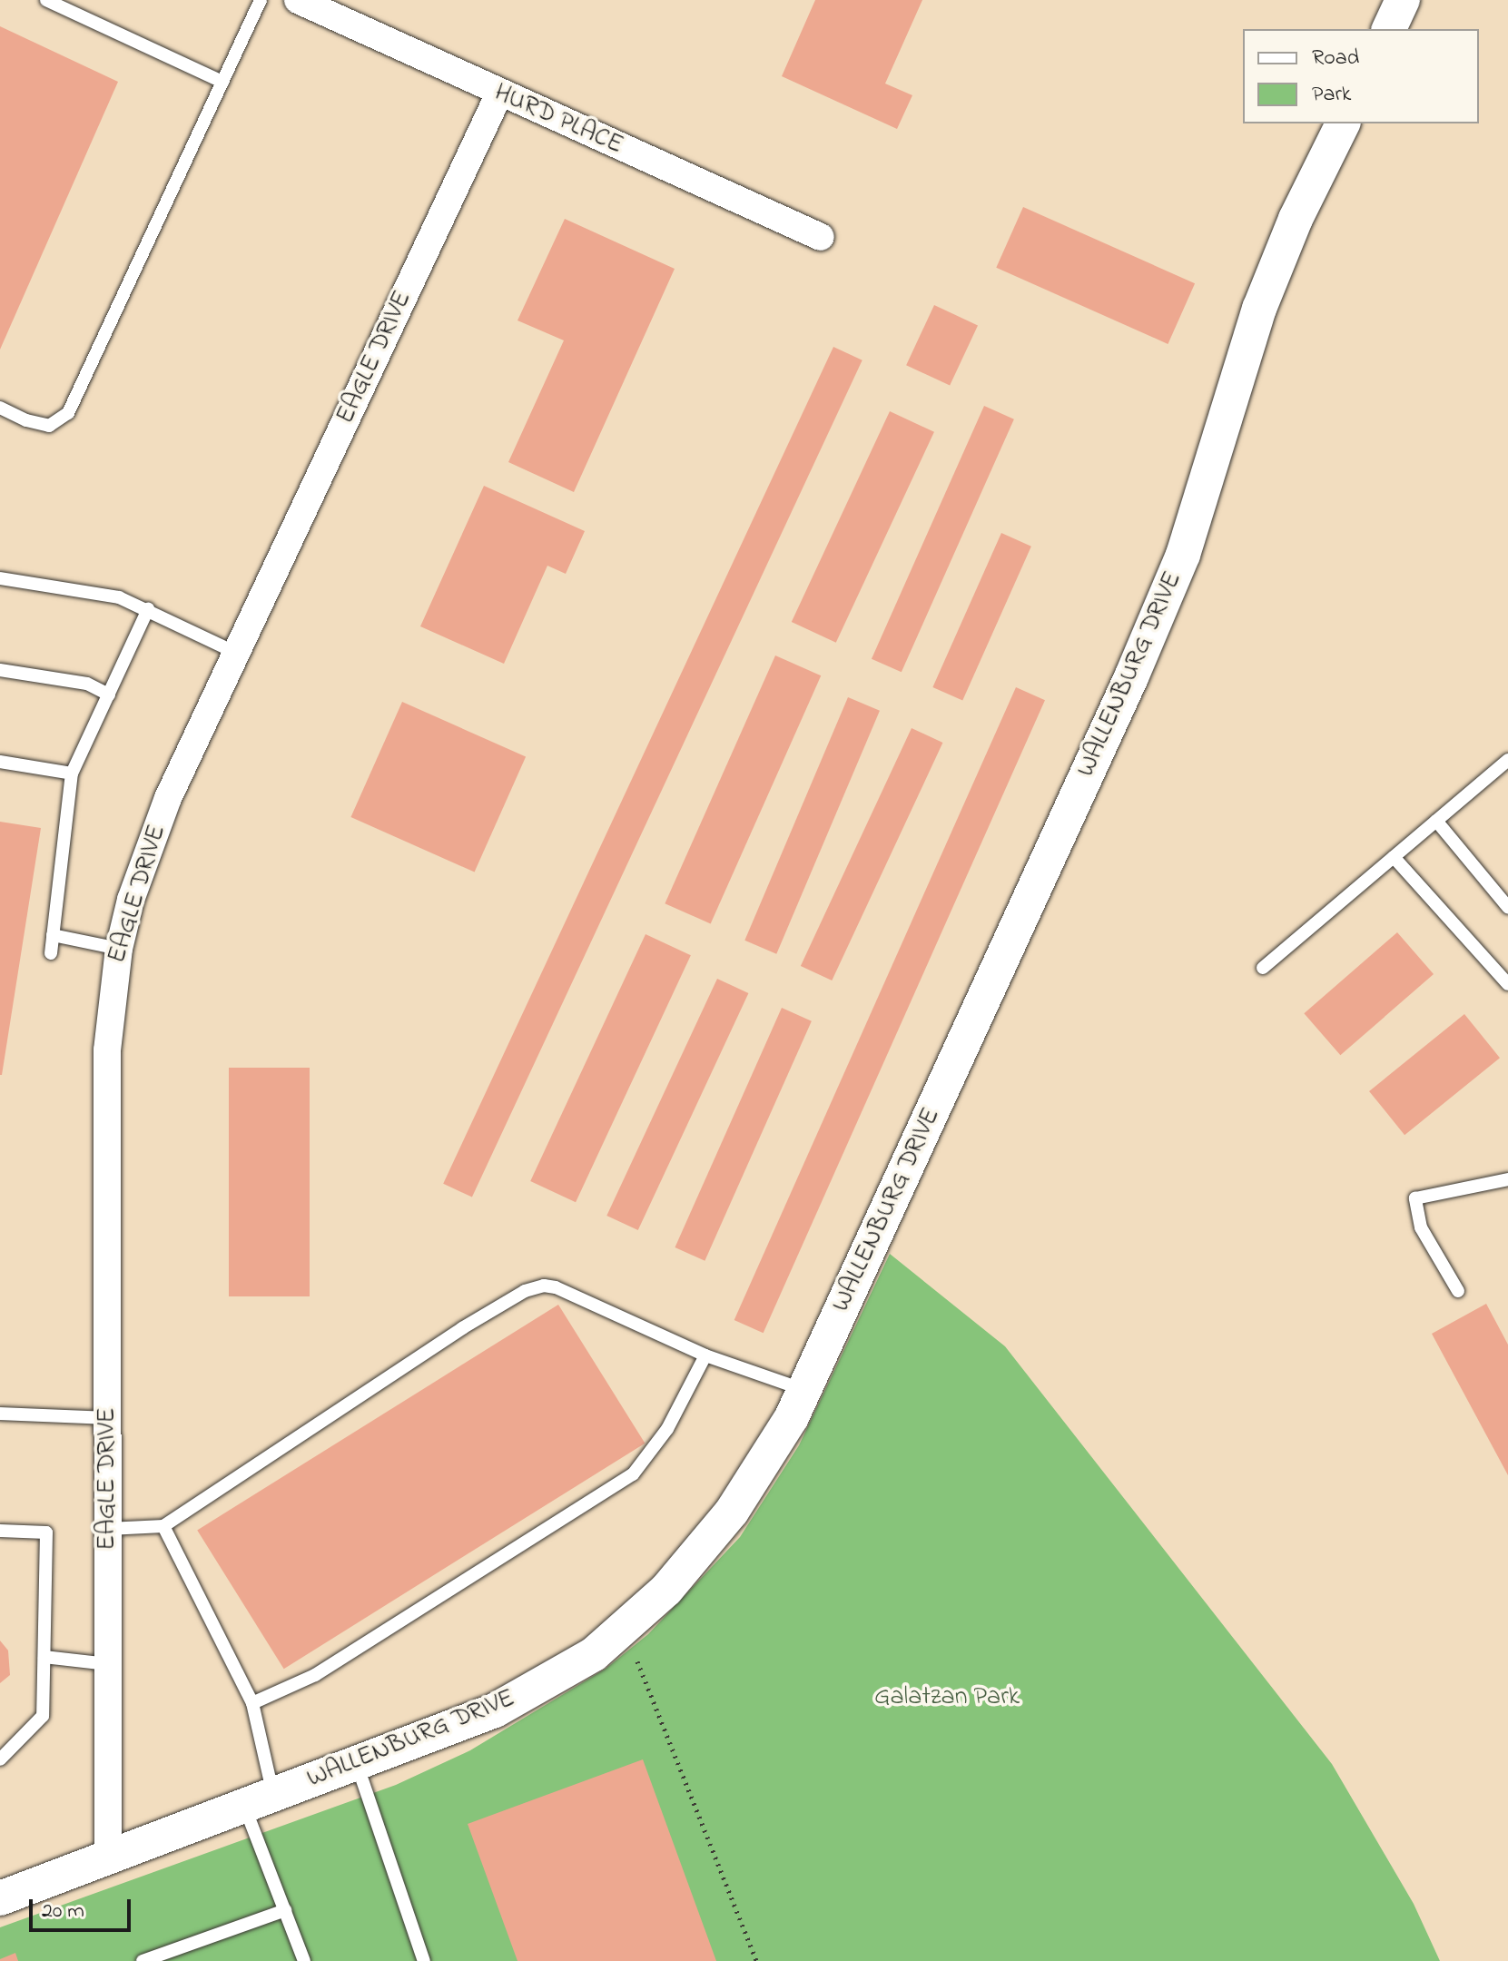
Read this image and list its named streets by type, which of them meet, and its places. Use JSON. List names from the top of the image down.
{
  "streets": {
    "street": ["HURD PLACE", "EAGLE DRIVE", "WALLENBURG DRIVE"]
  },
  "crossings": [
    ["HURD PLACE", "EAGLE DRIVE"],
    ["EAGLE DRIVE", "WALLENBURG DRIVE"]
  ],
  "parks": ["Galatzan Park"],
  "legend": ["Road", "Park"],
  "scale_bar": "20 m"
}
